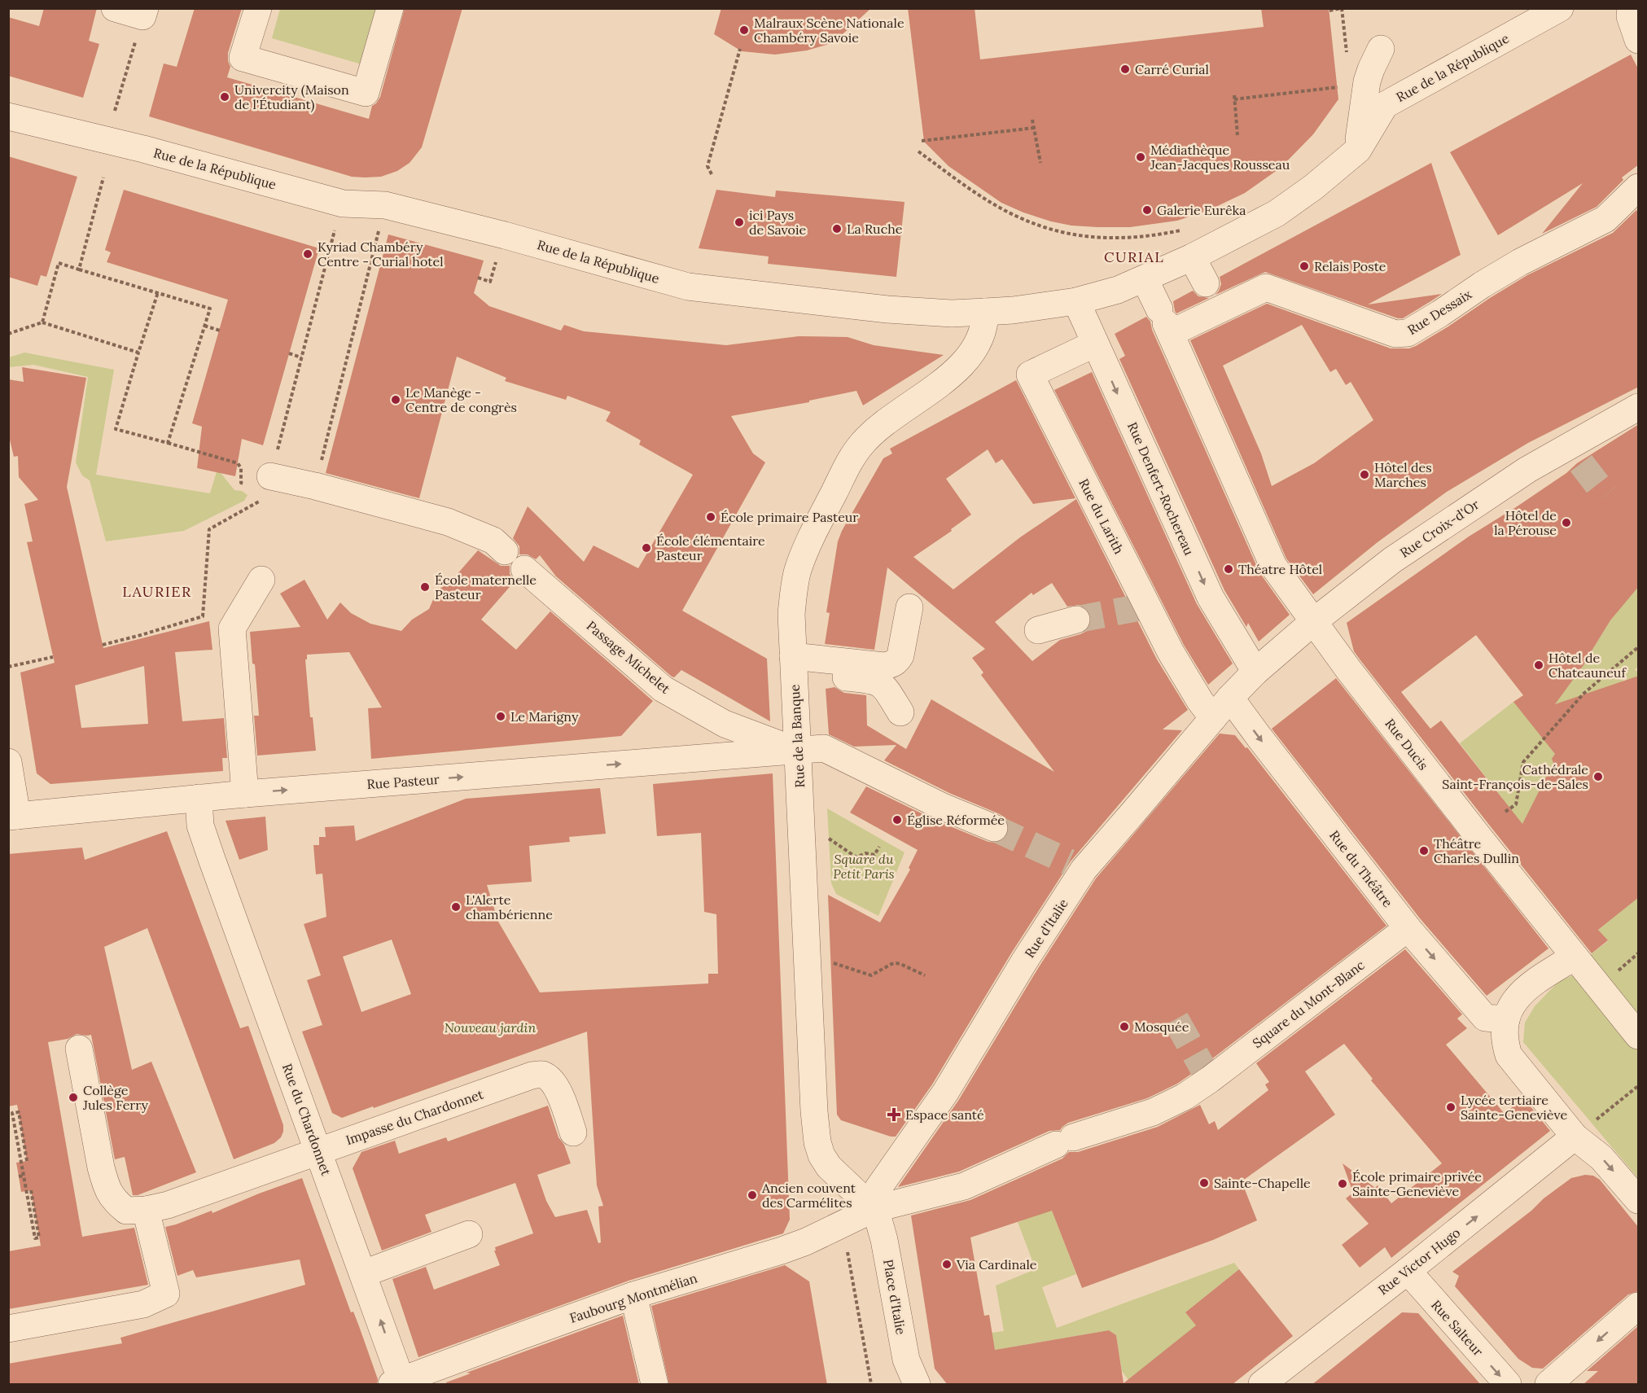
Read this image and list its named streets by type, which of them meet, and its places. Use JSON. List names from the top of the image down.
{
  "streets": {
    "street": [
      "Rue de la République",
      "Rue Dessaix",
      "Rue Denfert-Rochereau",
      "Rue du Larith",
      "Rue Croix-d'Or",
      "Passage Michelet",
      "Rue de la Banque",
      "Rue Ducis",
      "Rue Pasteur",
      "Rue du Théâtre",
      "Rue d'Italie",
      "Square du Mont-Blanc",
      "Impasse du Chardonnet",
      "Rue du Chardonnet",
      "Rue Victor Hugo",
      "Place d'Italie",
      "Faubourg Montmélian",
      "Rue Salteur"
    ]
  },
  "crossings": [
    ["Rue de la République", "Rue Denfert-Rochereau"],
    ["Rue de la République", "Rue de la Banque"],
    ["Rue Denfert-Rochereau", "Rue du Larith"],
    ["Rue Denfert-Rochereau", "Rue Croix-d'Or"],
    ["Rue Denfert-Rochereau", "Rue d'Italie"],
    ["Rue du Larith", "Rue d'Italie"],
    ["Rue Croix-d'Or", "Rue Ducis"],
    ["Rue Croix-d'Or", "Rue d'Italie"],
    ["Passage Michelet", "Rue de la Banque"],
    ["Passage Michelet", "Rue Pasteur"],
    ["Rue de la Banque", "Rue Pasteur"],
    ["Rue de la Banque", "Rue d'Italie"],
    ["Rue de la Banque", "Place d'Italie"],
    ["Rue de la Banque", "Faubourg Montmélian"],
    ["Rue Pasteur", "Rue du Chardonnet"],
    ["Rue du Théâtre", "Rue d'Italie"],
    ["Rue du Théâtre", "Square du Mont-Blanc"],
    ["Rue d'Italie", "Place d'Italie"],
    ["Rue d'Italie", "Faubourg Montmélian"],
    ["Square du Mont-Blanc", "Faubourg Montmélian"],
    ["Impasse du Chardonnet", "Rue du Chardonnet"],
    ["Rue du Chardonnet", "Faubourg Montmélian"],
    ["Rue Victor Hugo", "Rue Salteur"],
    ["Place d'Italie", "Faubourg Montmélian"]
  ],
  "one_way": ["Rue Pasteur", "Rue du Théâtre"],
  "districts": ["CURIAL", "LAURIER"],
  "parks": ["Square du Petit Paris", "Nouveau jardin"],
  "places": {
    "other": [
      "Malraux Scène Nationale Chambéry Savoie",
      "Carré Curial",
      "Univercity (Maison de l'Étudiant)",
      "Médiathèque Jean-Jacques Rousseau",
      "Galerie Eurêka",
      "ici Pays de Savoie",
      "La Ruche",
      "Kyriad Chambéry Centre - Curial hotel",
      "Relais Poste",
      "Le Manège - Centre de congrès",
      "Hôtel des Marches",
      "École primaire Pasteur",
      "Hôtel de la Pérouse",
      "École élémentaire Pasteur",
      "Théatre Hôtel",
      "École maternelle Pasteur",
      "Hôtel de Chateauneuf",
      "Le Marigny",
      "Cathédrale Saint-François-de-Sales",
      "Église Réformée",
      "Théâtre Charles Dullin",
      "L'Alerte chambérienne",
      "Mosquée",
      "Collège Jules Ferry",
      "Lycée tertiaire Sainte-Geneviève",
      "Sainte-Chapelle",
      "École primaire privée Sainte-Geneviève",
      "Ancien couvent des Carmélites",
      "Via Cardinale"
    ],
    "health": ["Espace santé"]
  }
}
